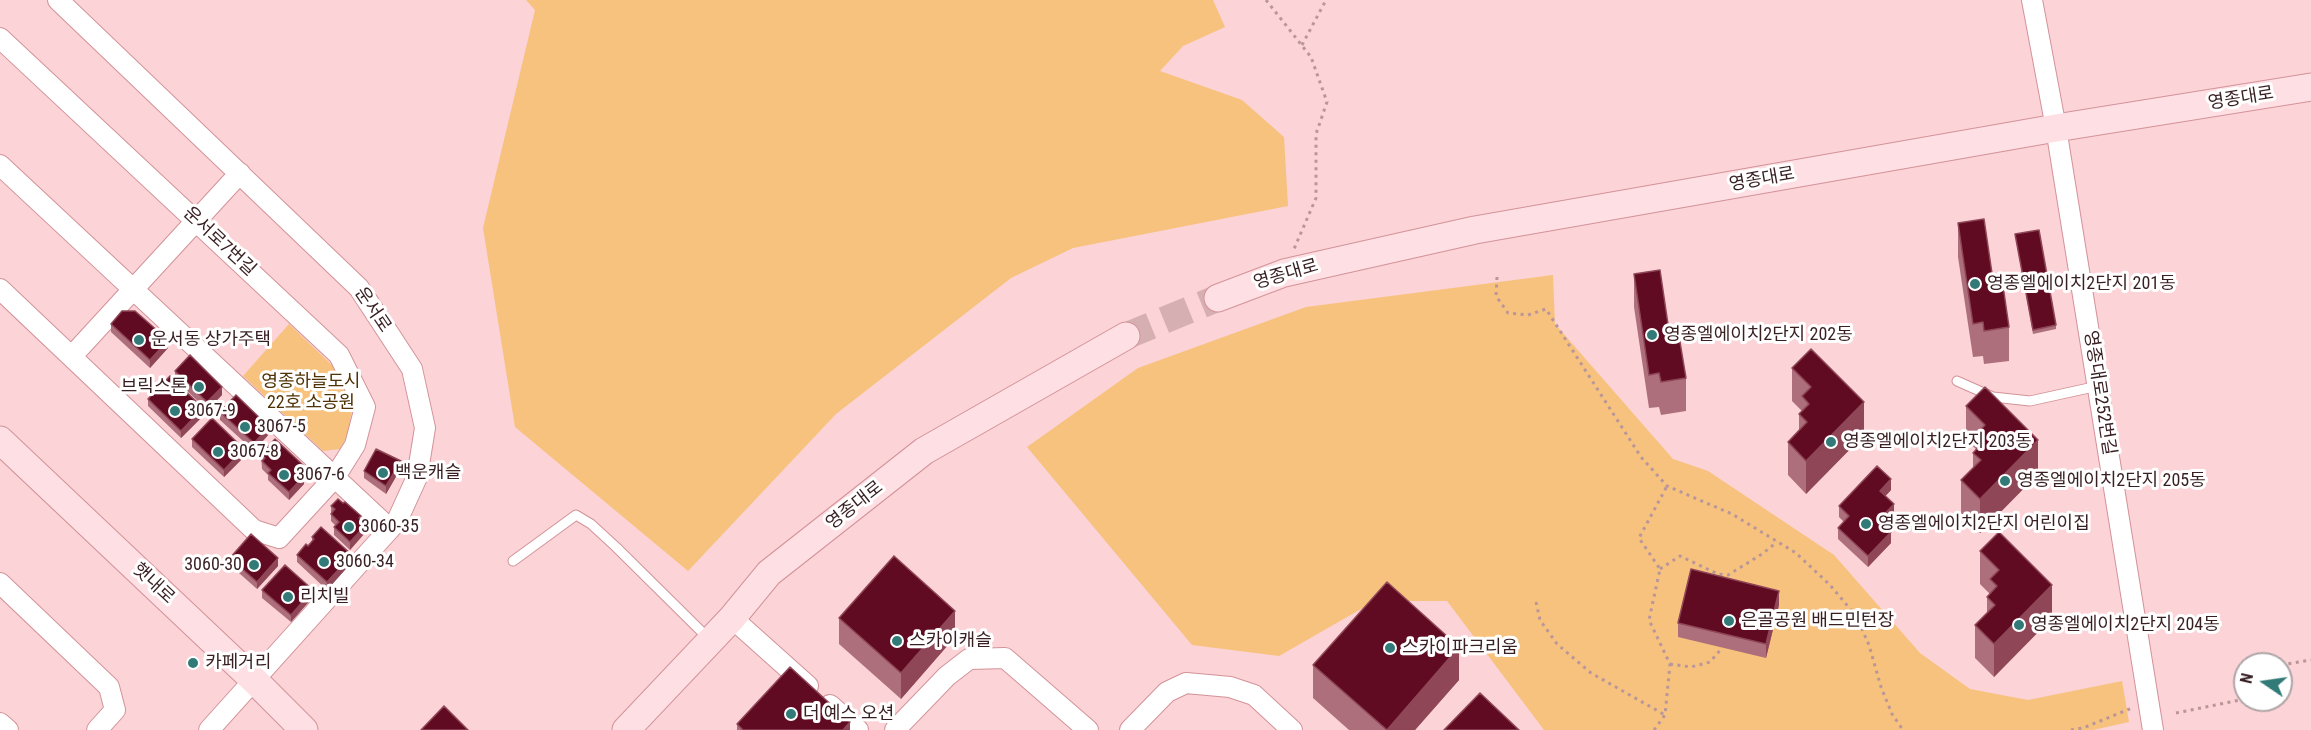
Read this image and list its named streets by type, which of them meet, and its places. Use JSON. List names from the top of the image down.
{
  "streets": {
    "main road": ["영종대로", "햇내로"],
    "street": ["운서로7번길", "운서로", "영종대로252번길"]
  },
  "crossings": [
    ["영종대로", "영종대로252번길"],
    ["운서로", "햇내로"]
  ],
  "parks": ["영종하늘도시 22호 소공원"],
  "places": [
    "영종엘에이치2단지 201동",
    "영종엘에이치2단지 202동",
    "운서동 상가주택",
    "브릭스톤",
    "3067-9",
    "3067-5",
    "영종엘에이치2단지 203동",
    "3067-8",
    "백운캐슬",
    "3067-6",
    "영종엘에이치2단지 205동",
    "영종엘에이치2단지 어린이집",
    "3060-35",
    "3060-34",
    "3060-30",
    "리치빌",
    "은골공원 배드민턴장",
    "영종엘에이치2단지 204동",
    "스카이캐슬",
    "스카이파크리움",
    "카페거리",
    "더 예스 오션"
  ],
  "north": "left"
}
